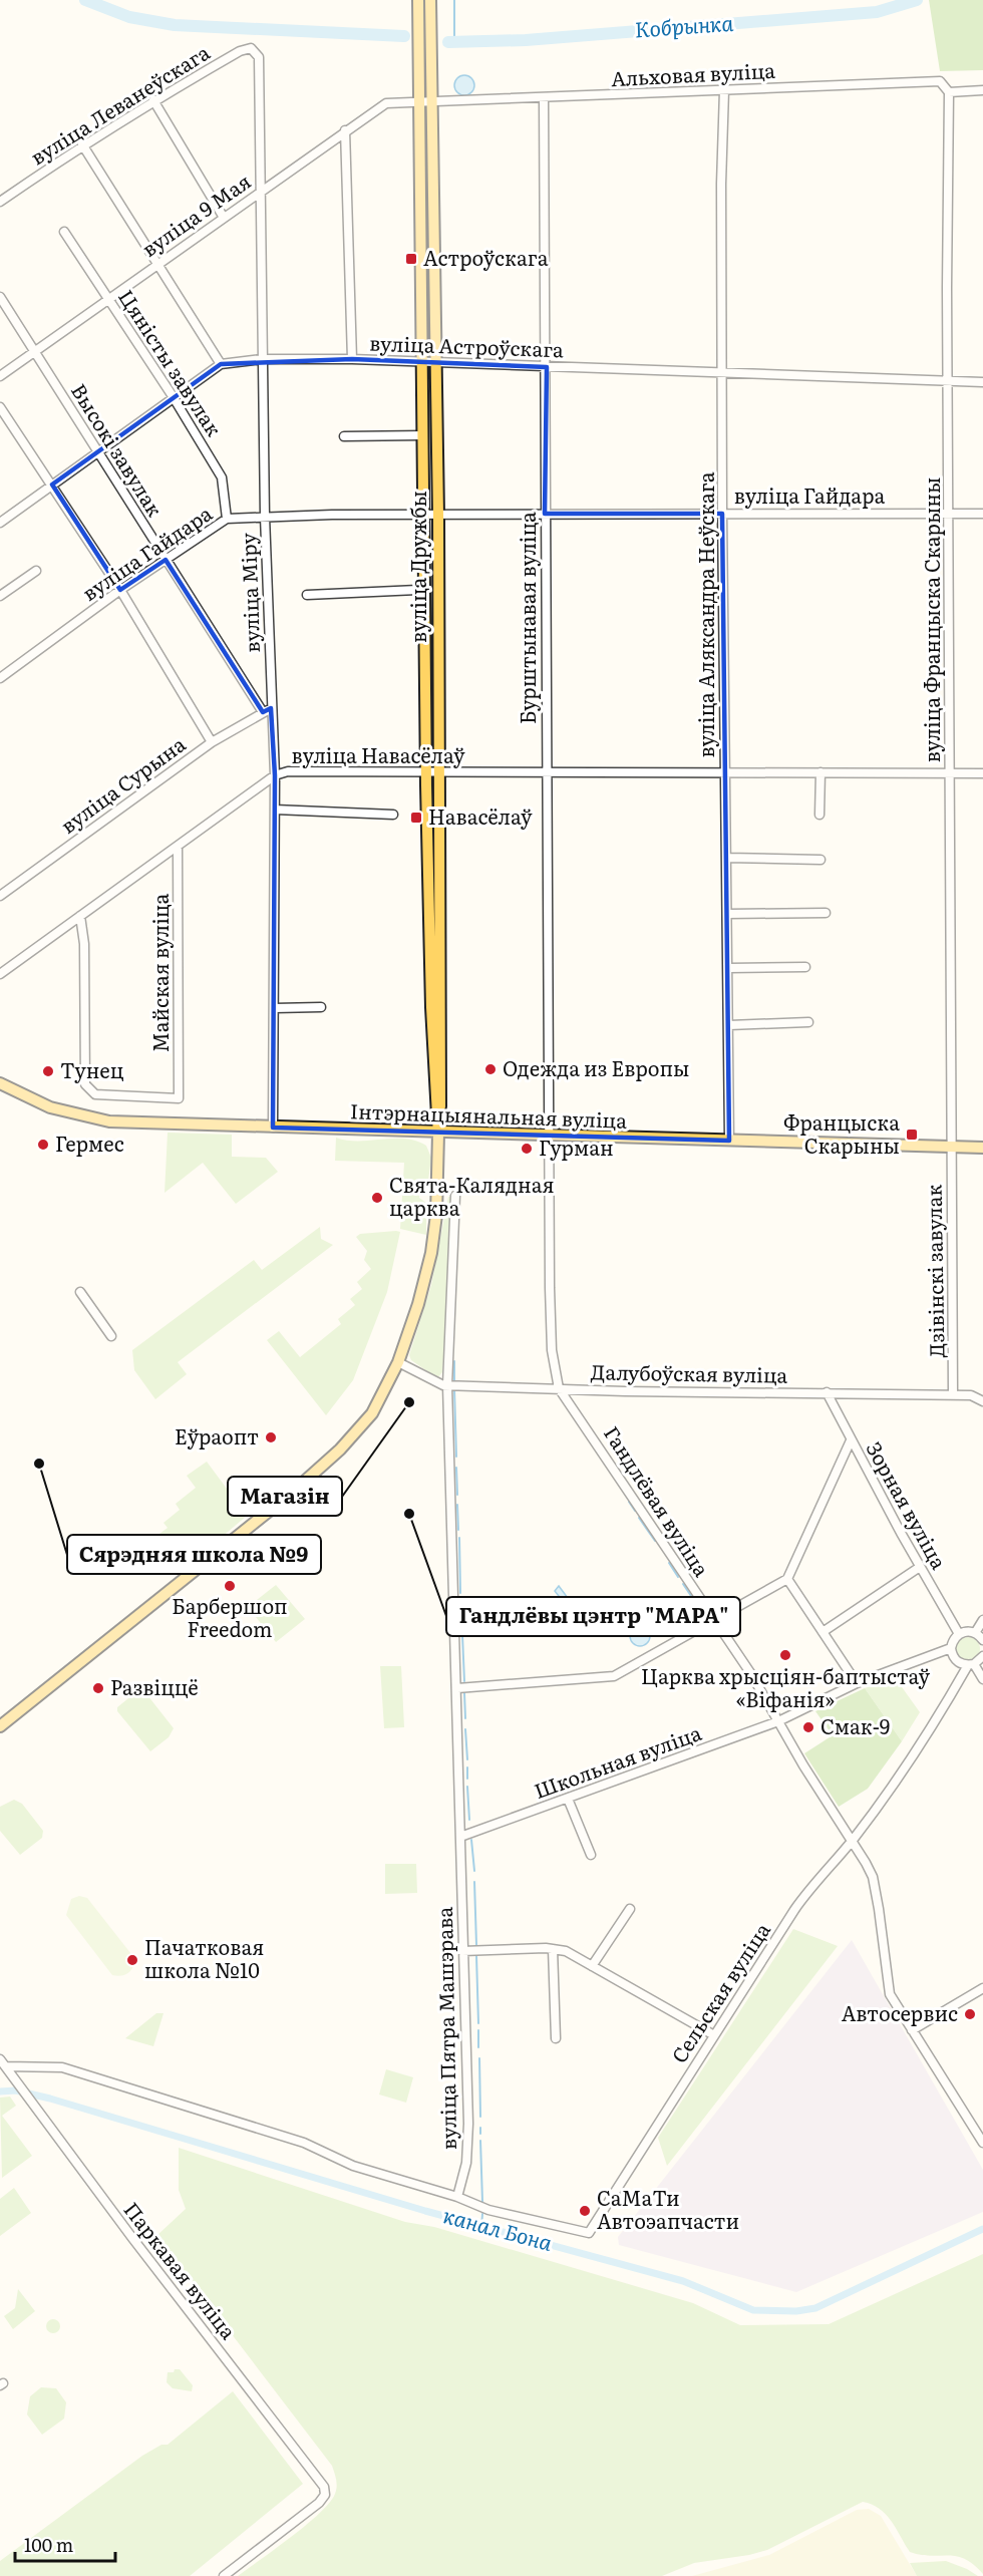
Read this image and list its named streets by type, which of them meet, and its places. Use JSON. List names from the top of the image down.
{
  "streets": {
    "main road": ["вуліца Дружбы", "Інтэрнацыянальная вуліца"],
    "street": [
      "Альховая вуліца",
      "вуліца Леванеўскага",
      "вуліца 9 Мая",
      "вуліца Астроўскага",
      "Цяністы завулак",
      "Высокі завулак",
      "вуліца Гайдара",
      "вуліца Міру",
      "вуліца Аляксандра Неўскага",
      "Бурштынавая вуліца",
      "вуліца Францыска Скарыны",
      "вуліца Навасёлаў",
      "вуліца Сурына",
      "Майская вуліца",
      "Дзівінскі завулак",
      "Далубоўская вуліца",
      "Гандлёвая вуліца",
      "Зорная вуліца",
      "Школьная вуліца",
      "Сельская вуліца",
      "вуліца Пятра Машэрава",
      "Паркавая вуліца"
    ]
  },
  "crossings": [
    ["Альховая вуліца", "вуліца Дружбы"],
    ["Альховая вуліца", "вуліца Аляксандра Неўскага"],
    ["Альховая вуліца", "Бурштынавая вуліца"],
    ["Альховая вуліца", "вуліца Францыска Скарыны"],
    ["вуліца Леванеўскага", "вуліца Міру"],
    ["вуліца 9 Мая", "Цяністы завулак"],
    ["вуліца 9 Мая", "Высокі завулак"],
    ["вуліца 9 Мая", "вуліца Дружбы"],
    ["вуліца 9 Мая", "вуліца Міру"],
    ["вуліца Астроўскага", "Цяністы завулак"],
    ["вуліца Астроўскага", "Высокі завулак"],
    ["вуліца Астроўскага", "вуліца Дружбы"],
    ["вуліца Астроўскага", "вуліца Міру"],
    ["вуліца Астроўскага", "вуліца Аляксандра Неўскага"],
    ["вуліца Астроўскага", "Бурштынавая вуліца"],
    ["вуліца Астроўскага", "вуліца Францыска Скарыны"],
    ["Цяністы завулак", "вуліца Гайдара"],
    ["Высокі завулак", "вуліца Гайдара"],
    ["Высокі завулак", "вуліца Міру"],
    ["Высокі завулак", "вуліца Сурына"],
    ["вуліца Гайдара", "вуліца Дружбы"],
    ["вуліца Гайдара", "вуліца Міру"],
    ["вуліца Гайдара", "вуліца Аляксандра Неўскага"],
    ["вуліца Гайдара", "Бурштынавая вуліца"],
    ["вуліца Гайдара", "вуліца Францыска Скарыны"],
    ["вуліца Дружбы", "вуліца Навасёлаў"],
    ["вуліца Дружбы", "Інтэрнацыянальная вуліца"],
    ["вуліца Дружбы", "Далубоўская вуліца"],
    ["вуліца Міру", "вуліца Навасёлаў"],
    ["вуліца Міру", "вуліца Сурына"],
    ["вуліца Міру", "Інтэрнацыянальная вуліца"],
    ["вуліца Аляксандра Неўскага", "вуліца Навасёлаў"],
    ["вуліца Аляксандра Неўскага", "Інтэрнацыянальная вуліца"],
    ["Бурштынавая вуліца", "вуліца Навасёлаў"],
    ["Бурштынавая вуліца", "Інтэрнацыянальная вуліца"],
    ["Бурштынавая вуліца", "Гандлёвая вуліца"],
    ["вуліца Францыска Скарыны", "вуліца Навасёлаў"],
    ["вуліца Францыска Скарыны", "Інтэрнацыянальная вуліца"],
    ["вуліца Францыска Скарыны", "Дзівінскі завулак"],
    ["вуліца Навасёлаў", "Майская вуліца"],
    ["Інтэрнацыянальная вуліца", "Дзівінскі завулак"],
    ["Інтэрнацыянальная вуліца", "Гандлёвая вуліца"],
    ["Дзівінскі завулак", "Далубоўская вуліца"],
    ["Далубоўская вуліца", "Гандлёвая вуліца"],
    ["Далубоўская вуліца", "Зорная вуліца"],
    ["Далубоўская вуліца", "вуліца Пятра Машэрава"],
    ["Гандлёвая вуліца", "Школьная вуліца"],
    ["Гандлёвая вуліца", "Сельская вуліца"],
    ["Школьная вуліца", "вуліца Пятра Машэрава"],
    ["Сельская вуліца", "вуліца Пятра Машэрава"]
  ],
  "water": ["Кобрынка", "канал Бона"],
  "places": {
    "transit": ["Астроўскага", "Навасёлаў", "Францыска Скарыны"],
    "other": [
      "Одежда из Европы",
      "Тунец",
      "Гермес",
      "Гурман",
      "Свята-Калядная царква",
      "Магазін",
      "Еўраопт",
      "Сярэдняя школа №9",
      "Гандлёвы цэнтр \"МАРА\"",
      "Барбершоп Freedom",
      "Царква хрысціян-баптыстаў «Віфанія»",
      "Развіццё",
      "Смак-9",
      "Пачатковая школа №10",
      "Автосервис",
      "СаМаТи Автоэапчасти"
    ]
  },
  "scale_bar": "100 m"
}
